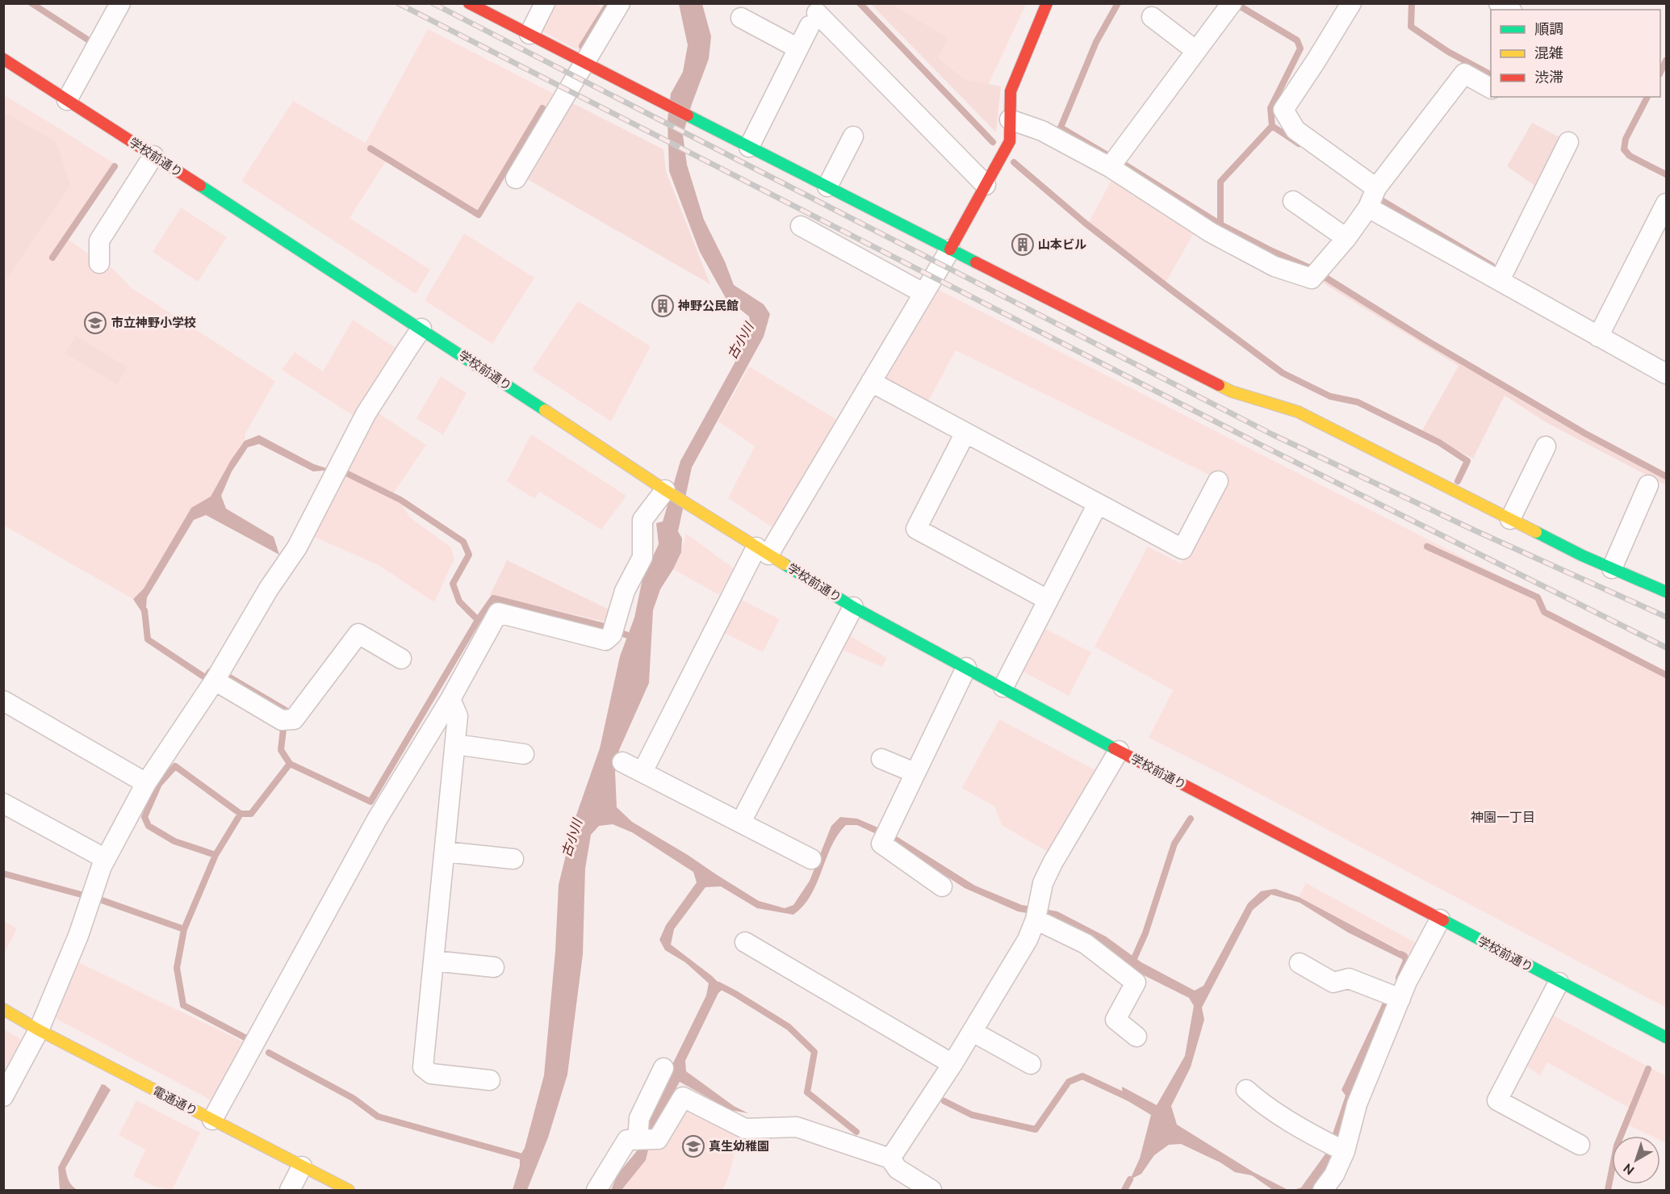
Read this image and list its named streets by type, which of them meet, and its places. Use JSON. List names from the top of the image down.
{
  "streets": {
    "street": ["学校前通り", "電通通り"]
  },
  "districts": ["神園一丁目"],
  "water": ["古小川"],
  "places": {
    "building": ["山本ビル", "神野公民館"],
    "school or university": ["市立神野小学校", "真生幼稚園"]
  },
  "legend": ["順調", "混雑", "渋滞"],
  "north": "bottom left"
}
